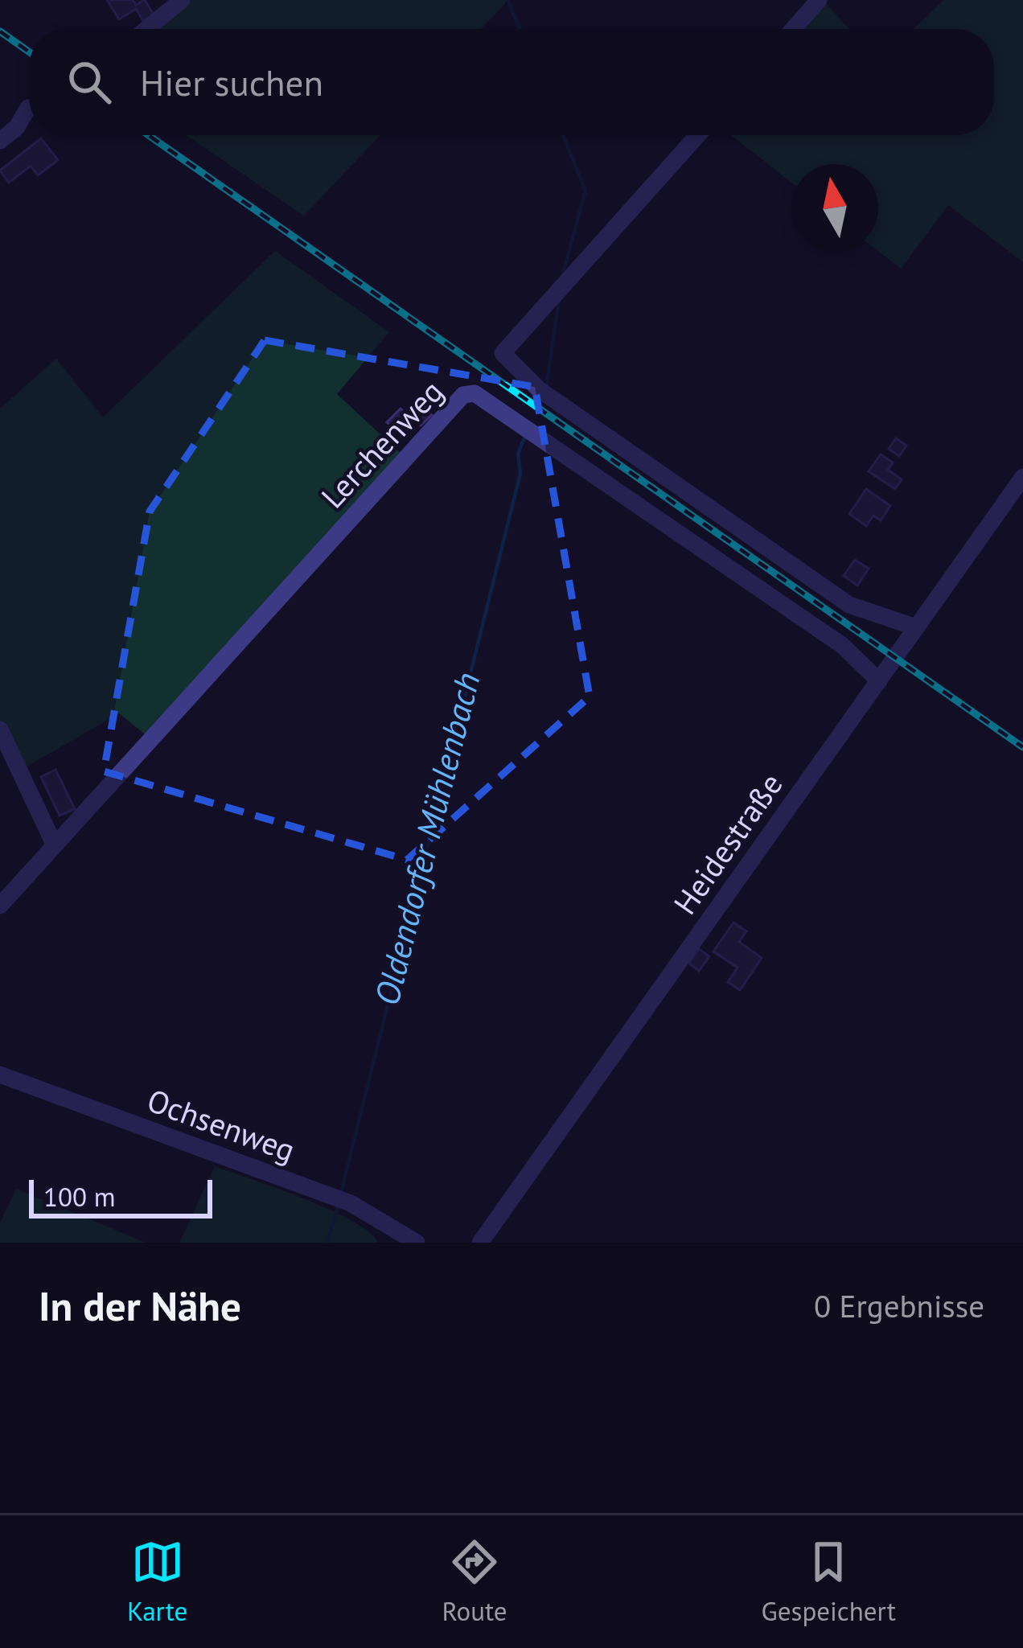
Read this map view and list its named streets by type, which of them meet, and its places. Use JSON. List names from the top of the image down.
{
  "streets": {
    "street": ["Lerchenweg", "Heidestraße", "Ochsenweg"]
  },
  "crossings": [
    ["Lerchenweg", "Heidestraße"]
  ],
  "water": ["Oldendorfer Mühlenbach"],
  "scale_bar": "100 m",
  "north": "top",
  "page": {
    "search": "Hier suchen",
    "scale": "100 m",
    "heading": ["In der Nähe", "0 Ergebnisse"],
    "nav": ["Karte", "Route", "Gespeichert"]
  }
}
